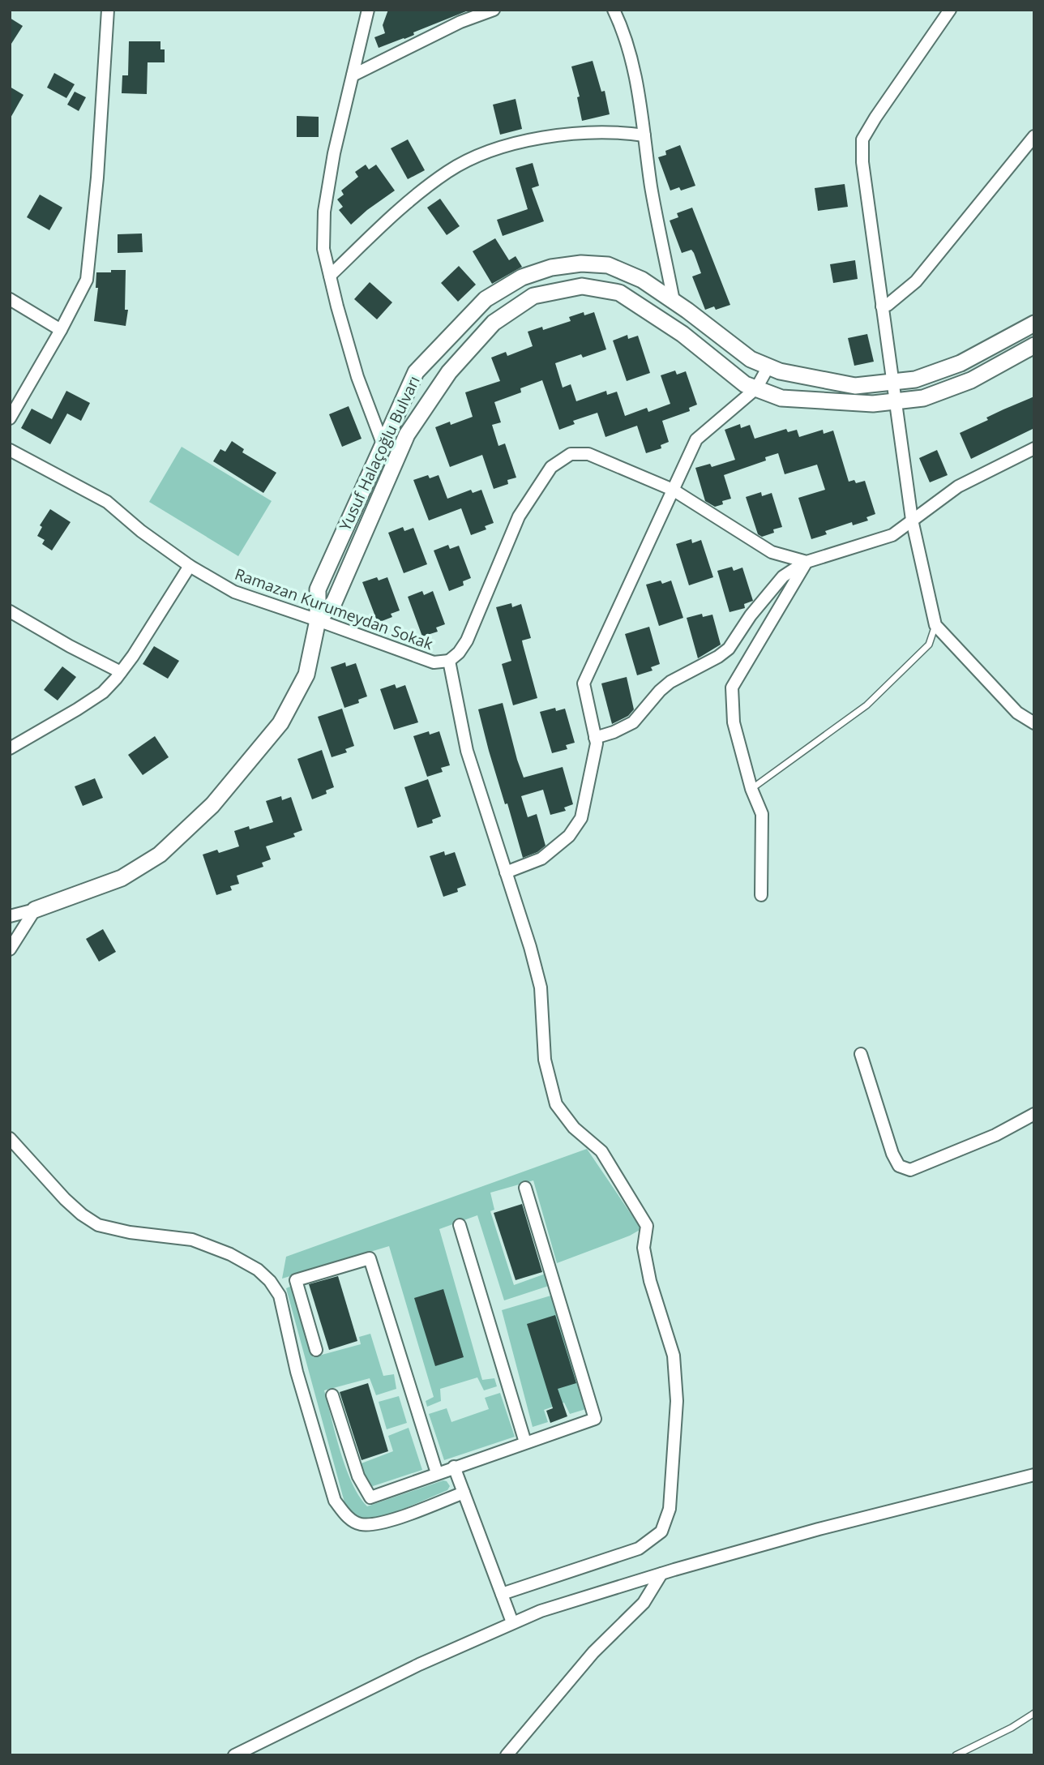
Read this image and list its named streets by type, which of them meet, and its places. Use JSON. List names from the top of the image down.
{
  "streets": {
    "street": ["Yusuf Halaçoğlu Bulvarı", "Ramazan Kurumeydan Sokak"]
  },
  "crossings": [
    ["Yusuf Halaçoğlu Bulvarı", "Ramazan Kurumeydan Sokak"]
  ]
}
